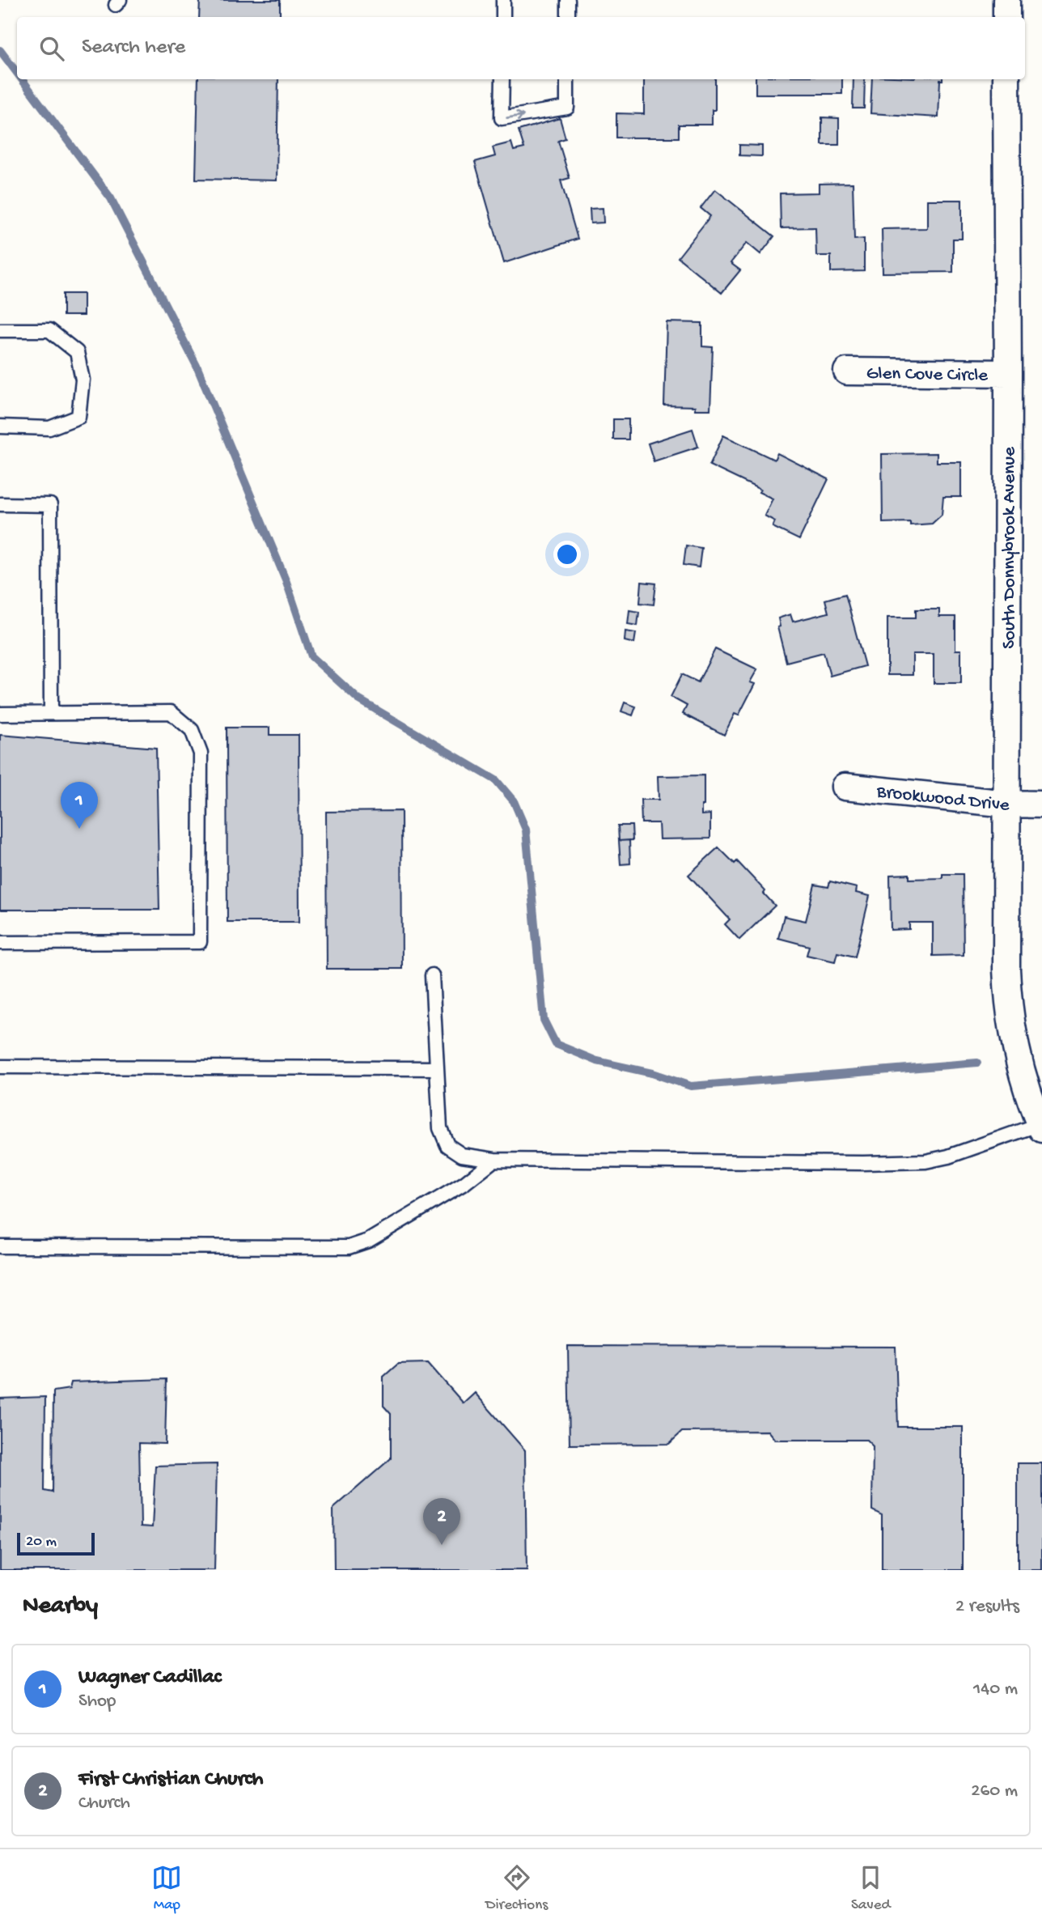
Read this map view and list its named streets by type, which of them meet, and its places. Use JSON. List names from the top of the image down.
{
  "streets": {
    "street": ["Glen Cove Circle", "South Donnybrook Avenue", "Brookwood Drive"]
  },
  "crossings": [
    ["Glen Cove Circle", "South Donnybrook Avenue"],
    ["South Donnybrook Avenue", "Brookwood Drive"]
  ],
  "scale_bar": "20 m",
  "page": {
    "search": "Search here",
    "pins": ["1", "2"],
    "scale": "20 m",
    "heading": ["Nearby", "2 results"],
    "list": [
      {
        "mark": "1",
        "name": "Wagner Cadillac",
        "note": "Shop",
        "value": "140 m"
      },
      {
        "mark": "2",
        "name": "First Christian Church",
        "note": "Church",
        "value": "260 m"
      }
    ],
    "nav": ["Map", "Directions", "Saved"]
  }
}
